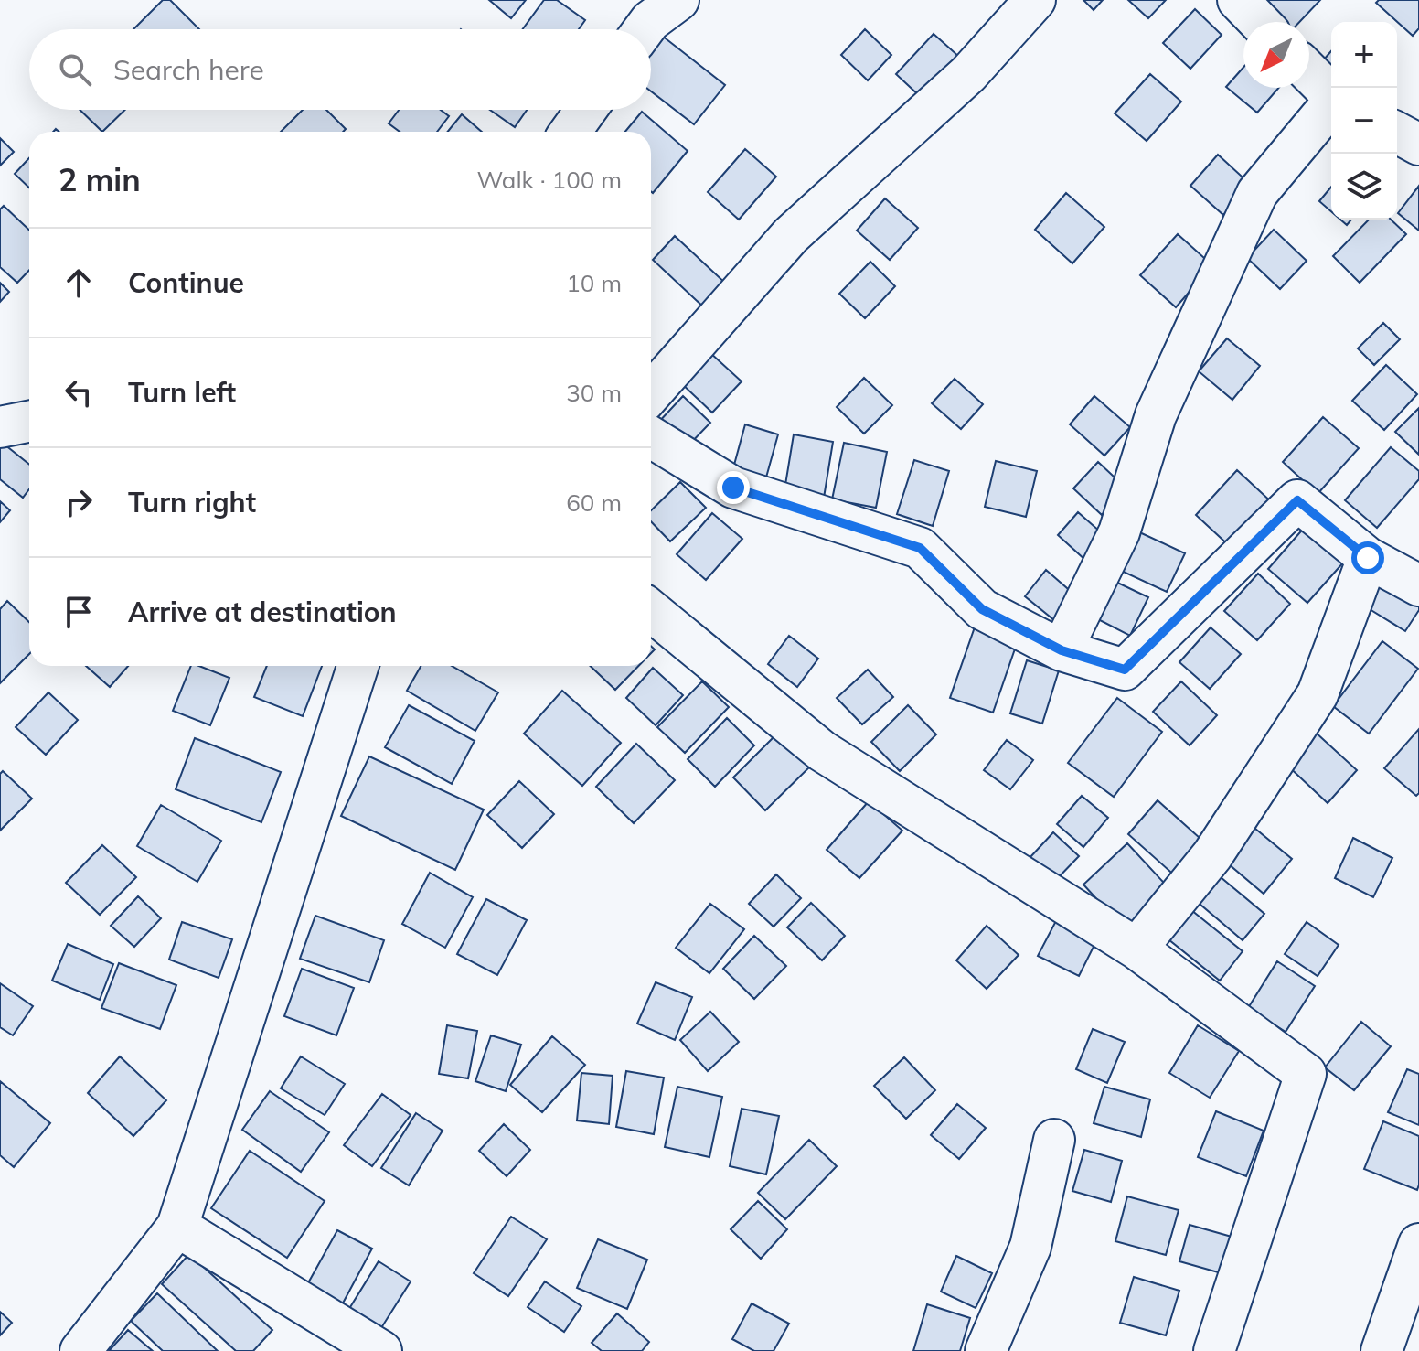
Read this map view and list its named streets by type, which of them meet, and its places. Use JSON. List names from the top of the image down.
{
  "north": "bottom left",
  "page": {
    "map_buttons": ["+", "−"],
    "search": "Search here",
    "heading": ["2 min", "Walk · 100 m"],
    "list": [
      ["Continue", "10 m"],
      ["Turn left", "30 m"],
      ["Turn right", "60 m"],
      "Arrive at destination"
    ]
  }
}
